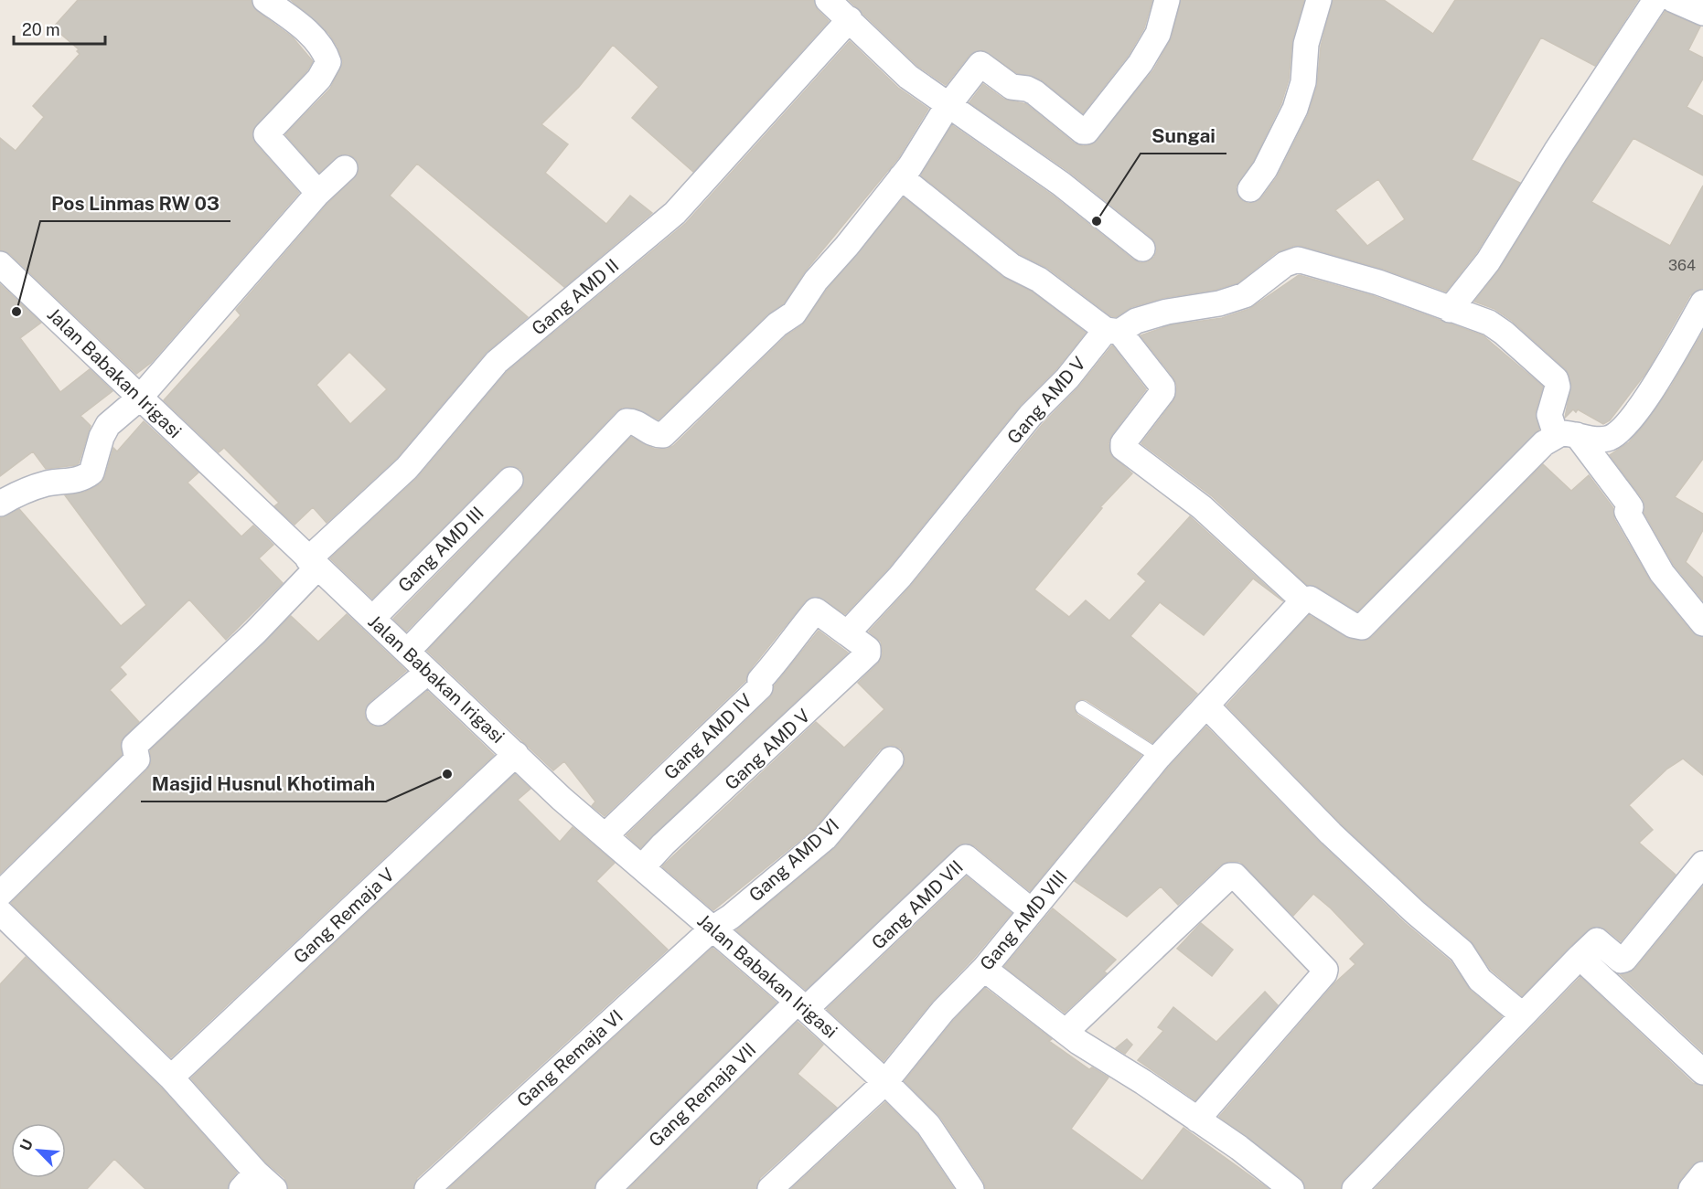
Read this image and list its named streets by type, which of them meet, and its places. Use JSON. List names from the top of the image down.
{
  "streets": {
    "street": [
      "Gang AMD II",
      "Jalan Babakan Irigasi",
      "Gang AMD V",
      "Gang AMD III",
      "Gang AMD IV",
      "Gang AMD VI",
      "Gang AMD VII",
      "Gang Remaja V",
      "Gang AMD VIII",
      "Gang Remaja VI",
      "Gang Remaja VII"
    ]
  },
  "crossings": [
    ["Gang AMD II", "Jalan Babakan Irigasi"],
    ["Jalan Babakan Irigasi", "Gang AMD V"],
    ["Jalan Babakan Irigasi", "Gang AMD III"],
    ["Jalan Babakan Irigasi", "Gang AMD IV"],
    ["Jalan Babakan Irigasi", "Gang AMD VI"],
    ["Jalan Babakan Irigasi", "Gang AMD VII"],
    ["Jalan Babakan Irigasi", "Gang Remaja V"],
    ["Jalan Babakan Irigasi", "Gang AMD VIII"],
    ["Jalan Babakan Irigasi", "Gang Remaja VI"],
    ["Jalan Babakan Irigasi", "Gang Remaja VII"],
    ["Gang AMD V", "Gang AMD IV"],
    ["Gang AMD VI", "Gang Remaja VI"],
    ["Gang AMD VII", "Gang AMD VIII"],
    ["Gang AMD VII", "Gang Remaja VII"]
  ],
  "places": ["Sungai", "Pos Linmas RW 03", "Masjid Husnul Khotimah"],
  "house_numbers": ["364"],
  "scale_bar": "20 m",
  "north": "top left"
}
